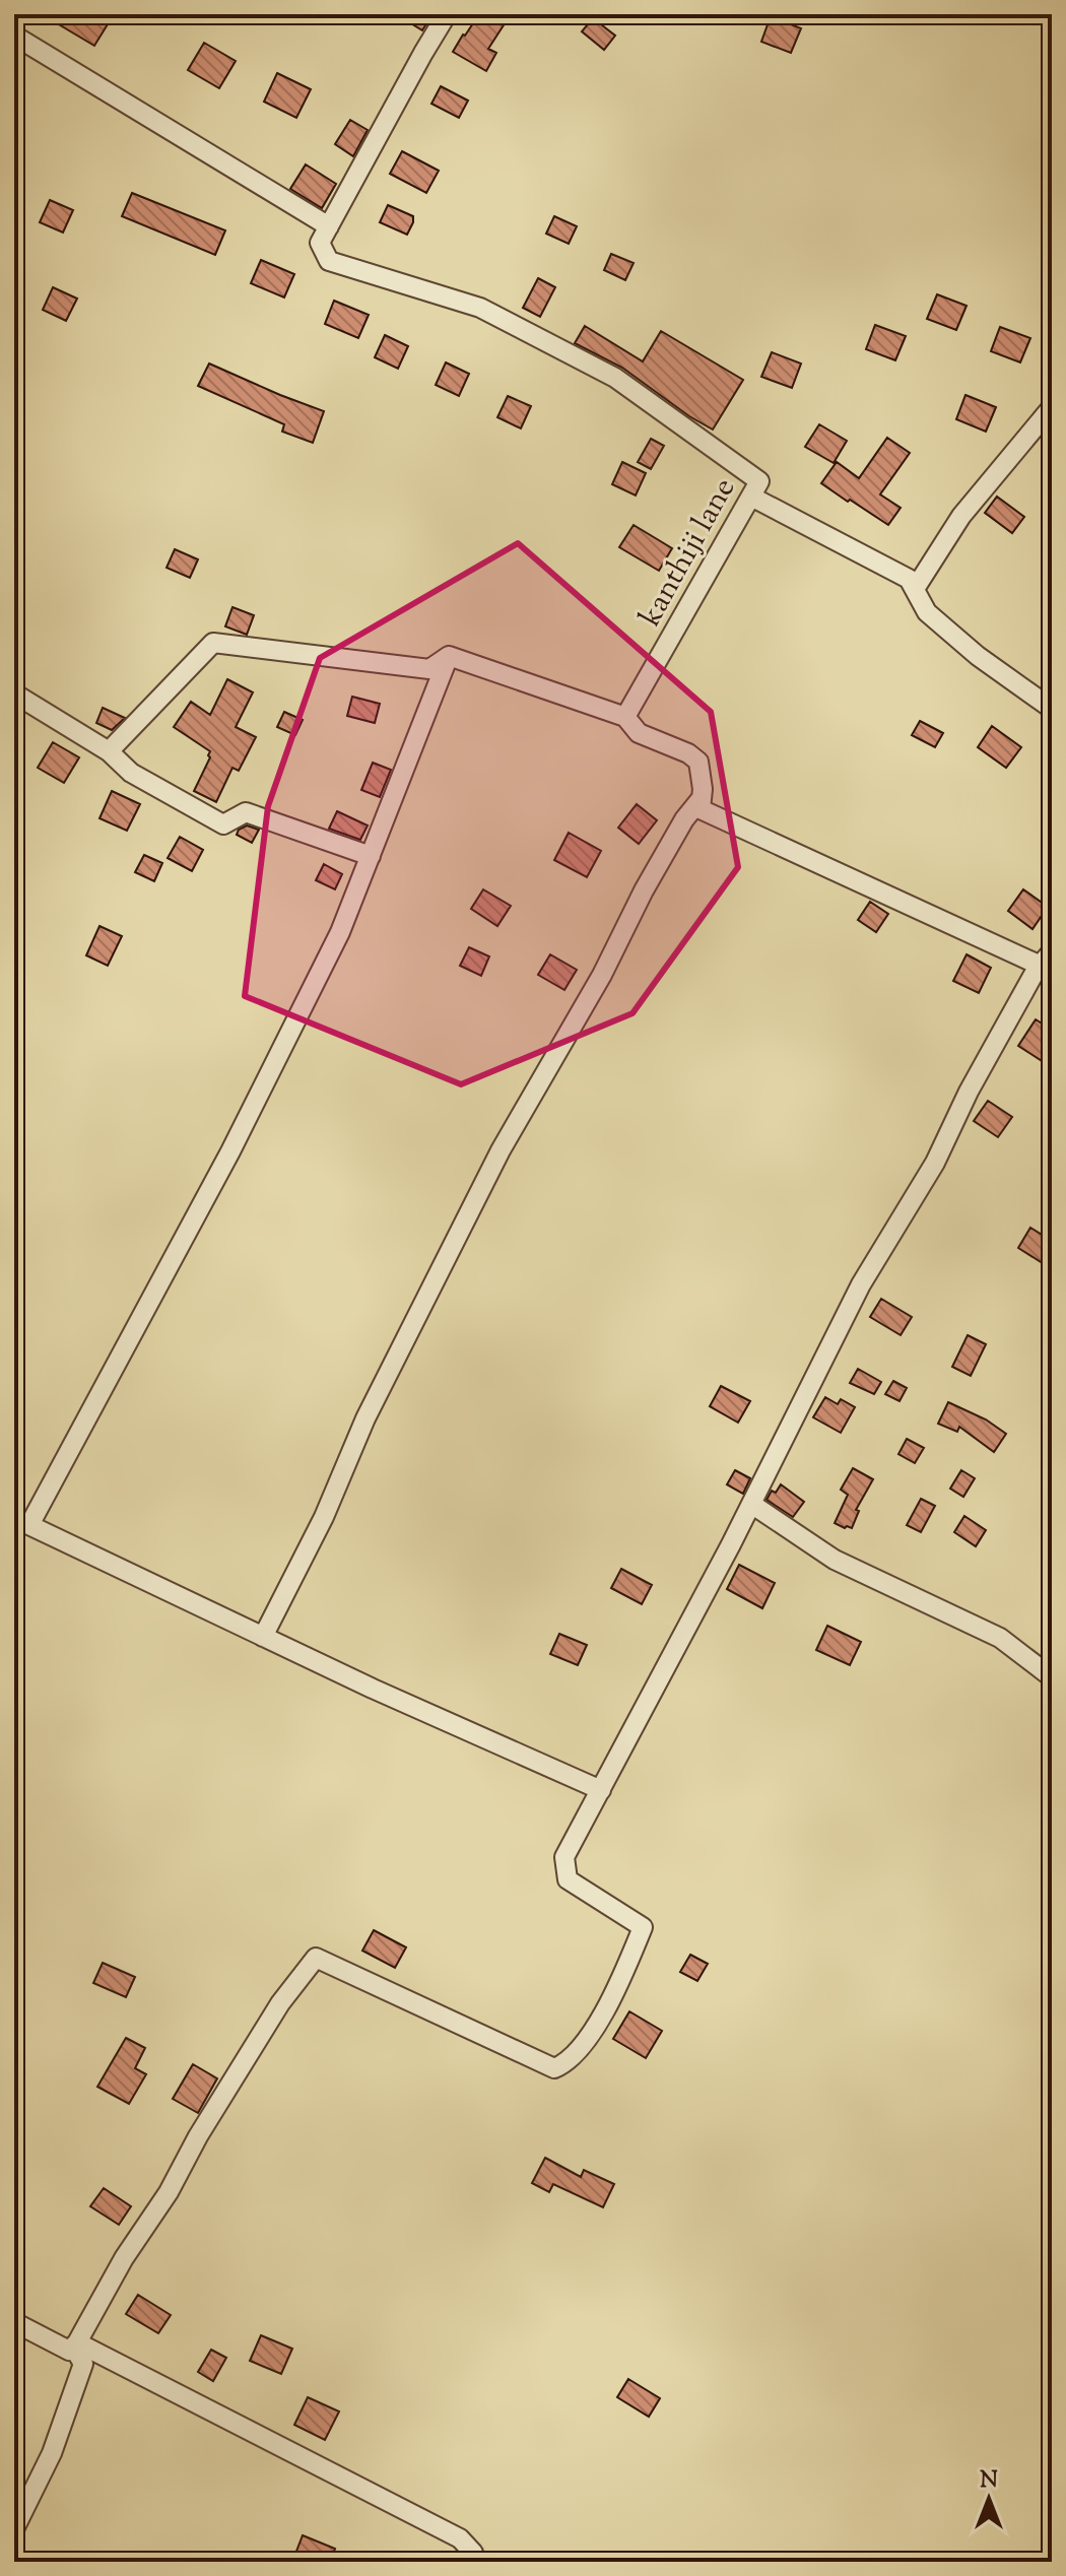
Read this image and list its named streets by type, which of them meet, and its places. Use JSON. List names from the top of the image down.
{
  "streets": {
    "street": ["kanthiji lane"]
  },
  "north": "top"
}
